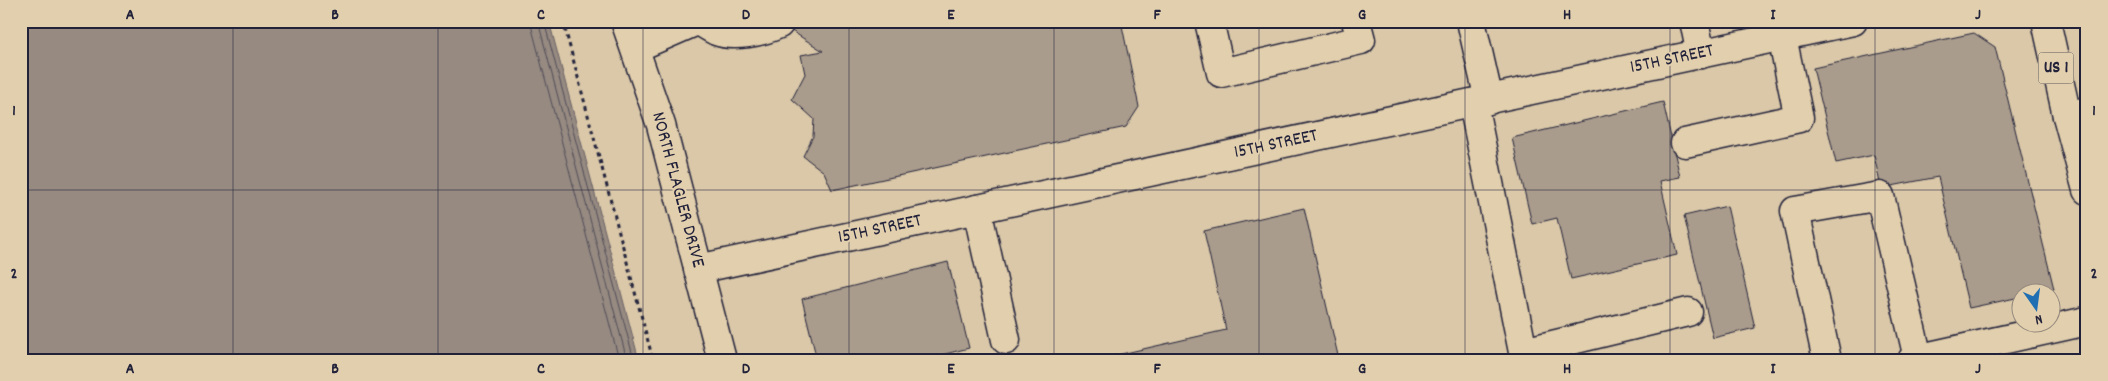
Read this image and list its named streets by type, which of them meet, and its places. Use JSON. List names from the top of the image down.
{
  "streets": {
    "street": ["15TH STREET", "US 1", "NORTH FLAGLER DRIVE"]
  },
  "crossings": [
    ["15TH STREET", "NORTH FLAGLER DRIVE"]
  ],
  "north": "bottom",
  "grid": {
    "columns": [
      "A",
      "B",
      "C",
      "D",
      "E",
      "F",
      "G",
      "H",
      "I",
      "J"
    ],
    "rows": ["1", "2"]
  }
}
